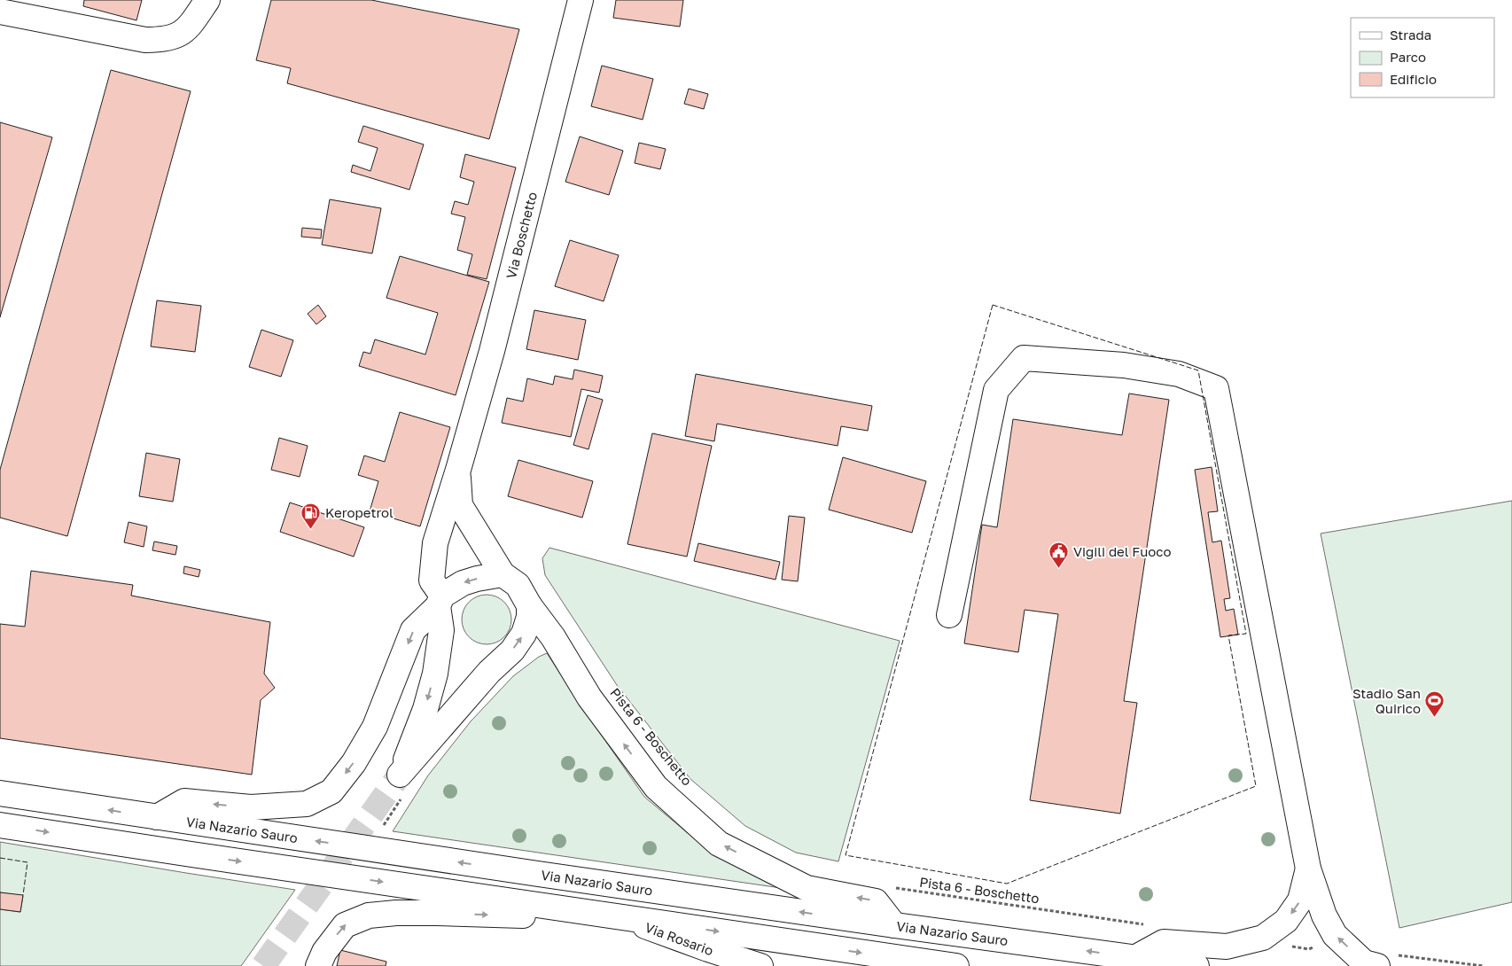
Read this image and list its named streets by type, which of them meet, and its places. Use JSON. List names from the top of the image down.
{
  "streets": {
    "main road": ["Via Boschetto", "Via Nazario Sauro", "Via Rosario"],
    "path": ["Pista 6 - Boschetto"]
  },
  "places": {
    "fuel station": ["Keropetrol"],
    "public building": ["Vigili del Fuoco"],
    "sports": ["Stadio San Quirico"]
  },
  "legend": ["Strada", "Parco", "Edificio"]
}
